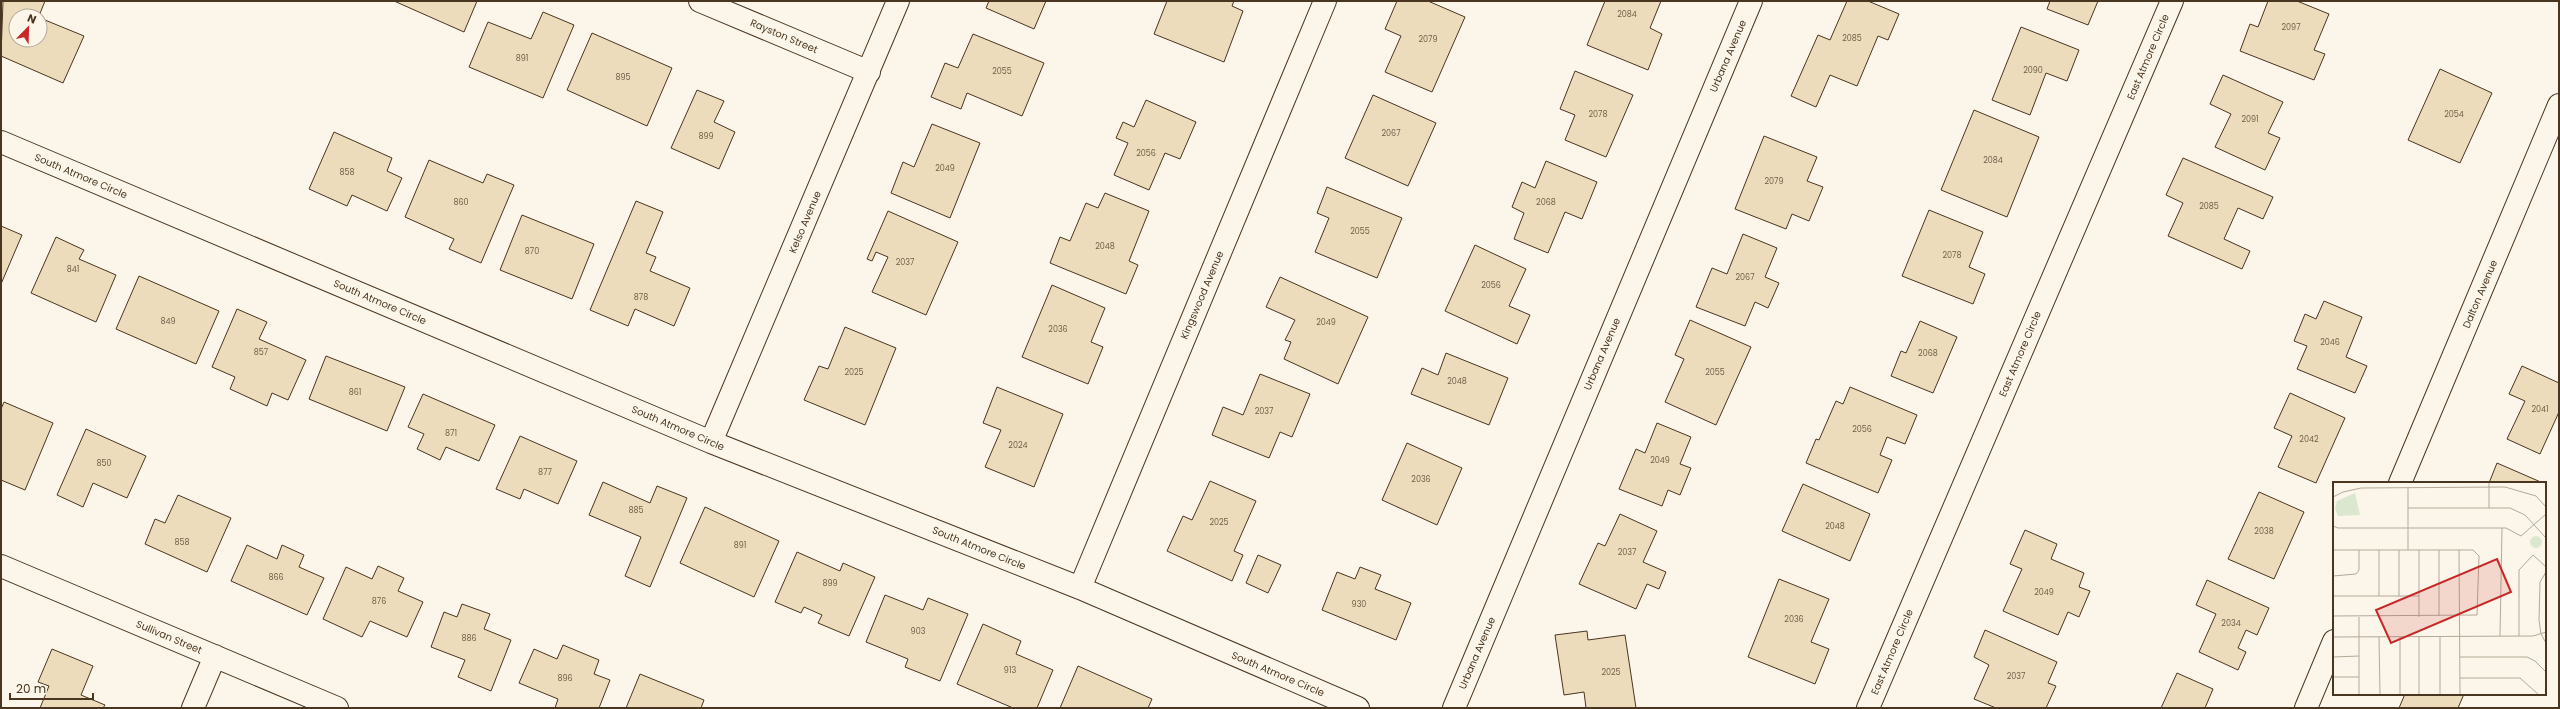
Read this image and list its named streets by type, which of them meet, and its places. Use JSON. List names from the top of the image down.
{
  "streets": {
    "street": [
      "Rayston Street",
      "Urbana Avenue",
      "East Atmore Circle",
      "South Atmore Circle",
      "Kelso Avenue",
      "Dalton Avenue",
      "Kingswood Avenue",
      "Sullivan Street"
    ]
  },
  "crossings": [
    ["Rayston Street", "Kelso Avenue"],
    ["South Atmore Circle", "Kelso Avenue"],
    ["South Atmore Circle", "Kingswood Avenue"]
  ],
  "house_numbers": [
    "2084",
    "2097",
    "2085",
    "2079",
    "891",
    "2090",
    "2055",
    "895",
    "2078",
    "2054",
    "2091",
    "2067",
    "899",
    "2056",
    "2084",
    "2049",
    "858",
    "2079",
    "860",
    "2068",
    "2085",
    "2055",
    "2048",
    "870",
    "2078",
    "2037",
    "841",
    "2067",
    "2056",
    "878",
    "849",
    "2049",
    "2036",
    "2046",
    "857",
    "2068",
    "2025",
    "2055",
    "2048",
    "861",
    "2041",
    "2037",
    "2056",
    "871",
    "2042",
    "2024",
    "2049",
    "850",
    "877",
    "2036",
    "885",
    "2025",
    "2048",
    "2038",
    "858",
    "891",
    "2037",
    "866",
    "899",
    "2049",
    "876",
    "930",
    "2036",
    "2034",
    "903",
    "886",
    "913",
    "2025",
    "2037",
    "896"
  ],
  "scale_bar": "20 m",
  "north": "top right"
}
